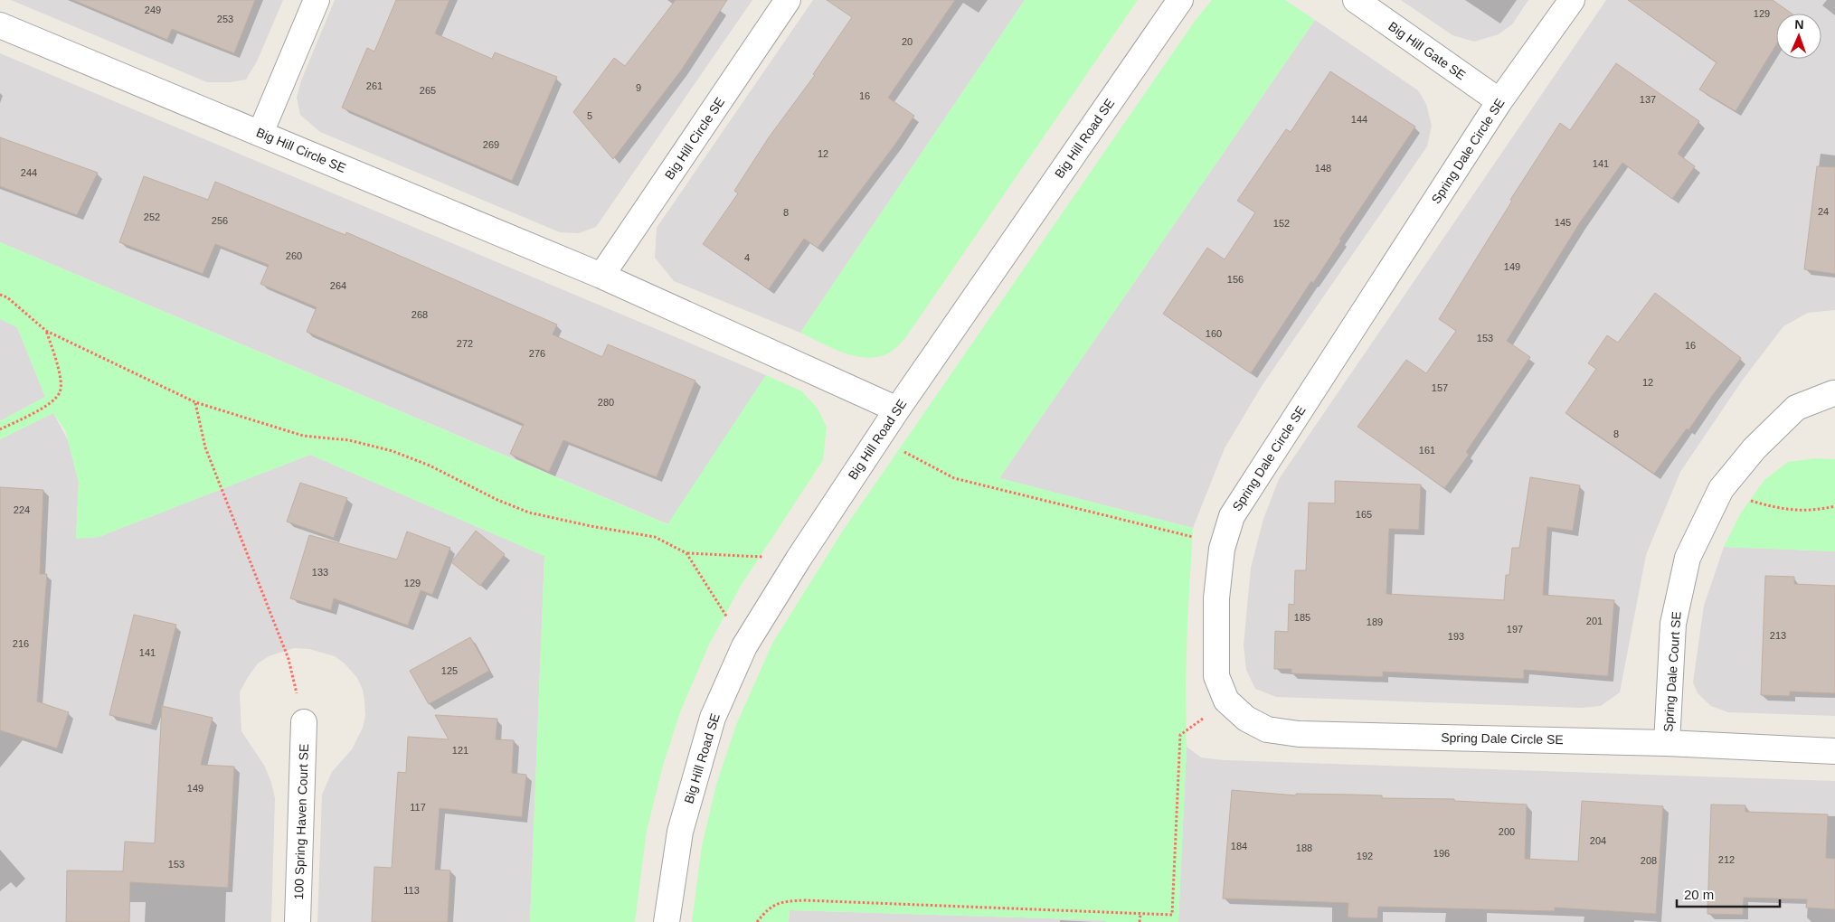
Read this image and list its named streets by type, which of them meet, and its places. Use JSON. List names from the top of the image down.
{
  "streets": {
    "street": [
      "Big Hill Gate SE",
      "Big Hill Circle SE",
      "Big Hill Road SE",
      "Spring Dale Circle SE",
      "Spring Dale Court SE",
      "100 Spring Haven Court SE"
    ]
  },
  "crossings": [
    ["Big Hill Gate SE", "Spring Dale Circle SE"],
    ["Big Hill Circle SE", "Big Hill Road SE"],
    ["Spring Dale Circle SE", "Spring Dale Court SE"]
  ],
  "house_numbers": [
    "249",
    "129",
    "253",
    "20",
    "261",
    "9",
    "265",
    "16",
    "137",
    "5",
    "144",
    "269",
    "12",
    "141",
    "148",
    "244",
    "24",
    "8",
    "252",
    "256",
    "145",
    "152",
    "260",
    "4",
    "149",
    "156",
    "264",
    "268",
    "160",
    "153",
    "272",
    "16",
    "276",
    "12",
    "157",
    "280",
    "8",
    "161",
    "224",
    "165",
    "133",
    "129",
    "185",
    "201",
    "189",
    "197",
    "213",
    "193",
    "216",
    "141",
    "125",
    "121",
    "149",
    "117",
    "200",
    "204",
    "184",
    "188",
    "196",
    "192",
    "212",
    "208",
    "153",
    "113"
  ],
  "scale_bar": "20 m",
  "north": "top"
}
